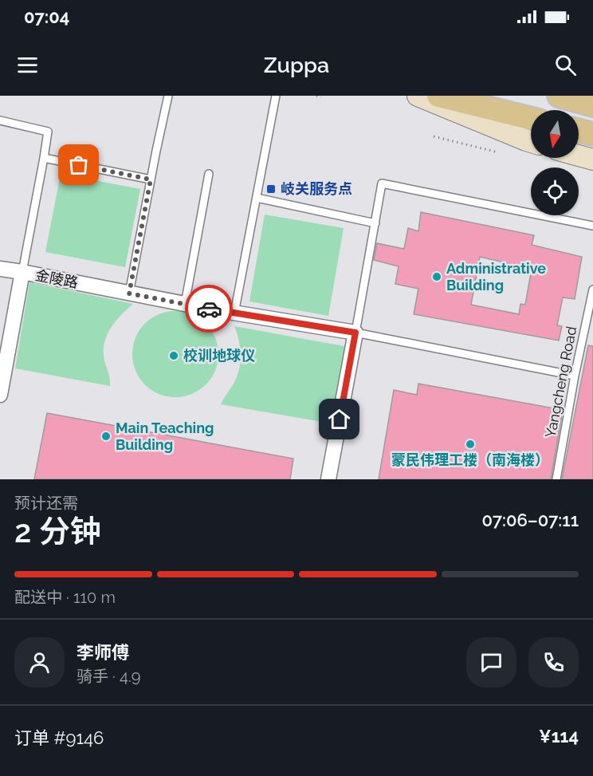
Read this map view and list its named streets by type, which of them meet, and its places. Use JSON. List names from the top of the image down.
{
  "streets": {
    "street": ["金陵路"],
    "lane": ["Yangcheng Road"]
  },
  "places": {
    "transit": ["岐关服务点"],
    "other": [
      "Administrative Building",
      "校训地球仪",
      "Main Teaching Building",
      "蒙民伟理工楼（南海楼）"
    ]
  },
  "north": "bottom",
  "page": {
    "status": "07:04",
    "header": "Zuppa",
    "heading": ["2 分钟", "预计还需", "07:06–07:11"],
    "panel": [
      "李师傅",
      "骑手 · 4.9",
      "订单 #9146",
      "¥114"
    ],
    "bar": "配送中 · 110 m"
  }
}
